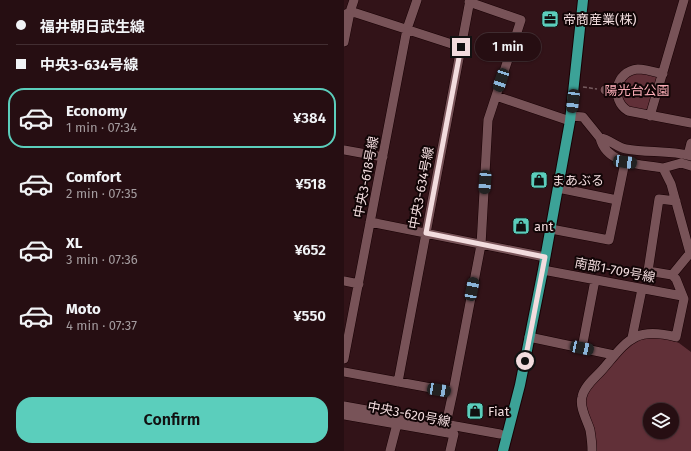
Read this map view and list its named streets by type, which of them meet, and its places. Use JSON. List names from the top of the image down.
{
  "streets": {
    "street": [
      "中央3-618号線",
      "中央3-634号線",
      "南部1-709号線",
      "中央3-620号線"
    ]
  },
  "parks": ["陽光台公園"],
  "places": {
    "office": ["帝商産業(株)"],
    "shop": ["まあぶる", "ant", "Fiat"]
  },
  "page": {
    "banner": ["福井朝日武生線", "中央3-634号線"],
    "bubble": "1 min",
    "list": [
      {
        "name": "Economy",
        "note": "1 min · 07:34",
        "value": "¥384"
      },
      {
        "name": "Comfort",
        "note": "2 min · 07:35",
        "value": "¥518"
      },
      {
        "name": "XL",
        "note": "3 min · 07:36",
        "value": "¥652"
      },
      {
        "name": "Moto",
        "note": "4 min · 07:37",
        "value": "¥550"
      }
    ],
    "buttons": "Confirm"
  }
}
